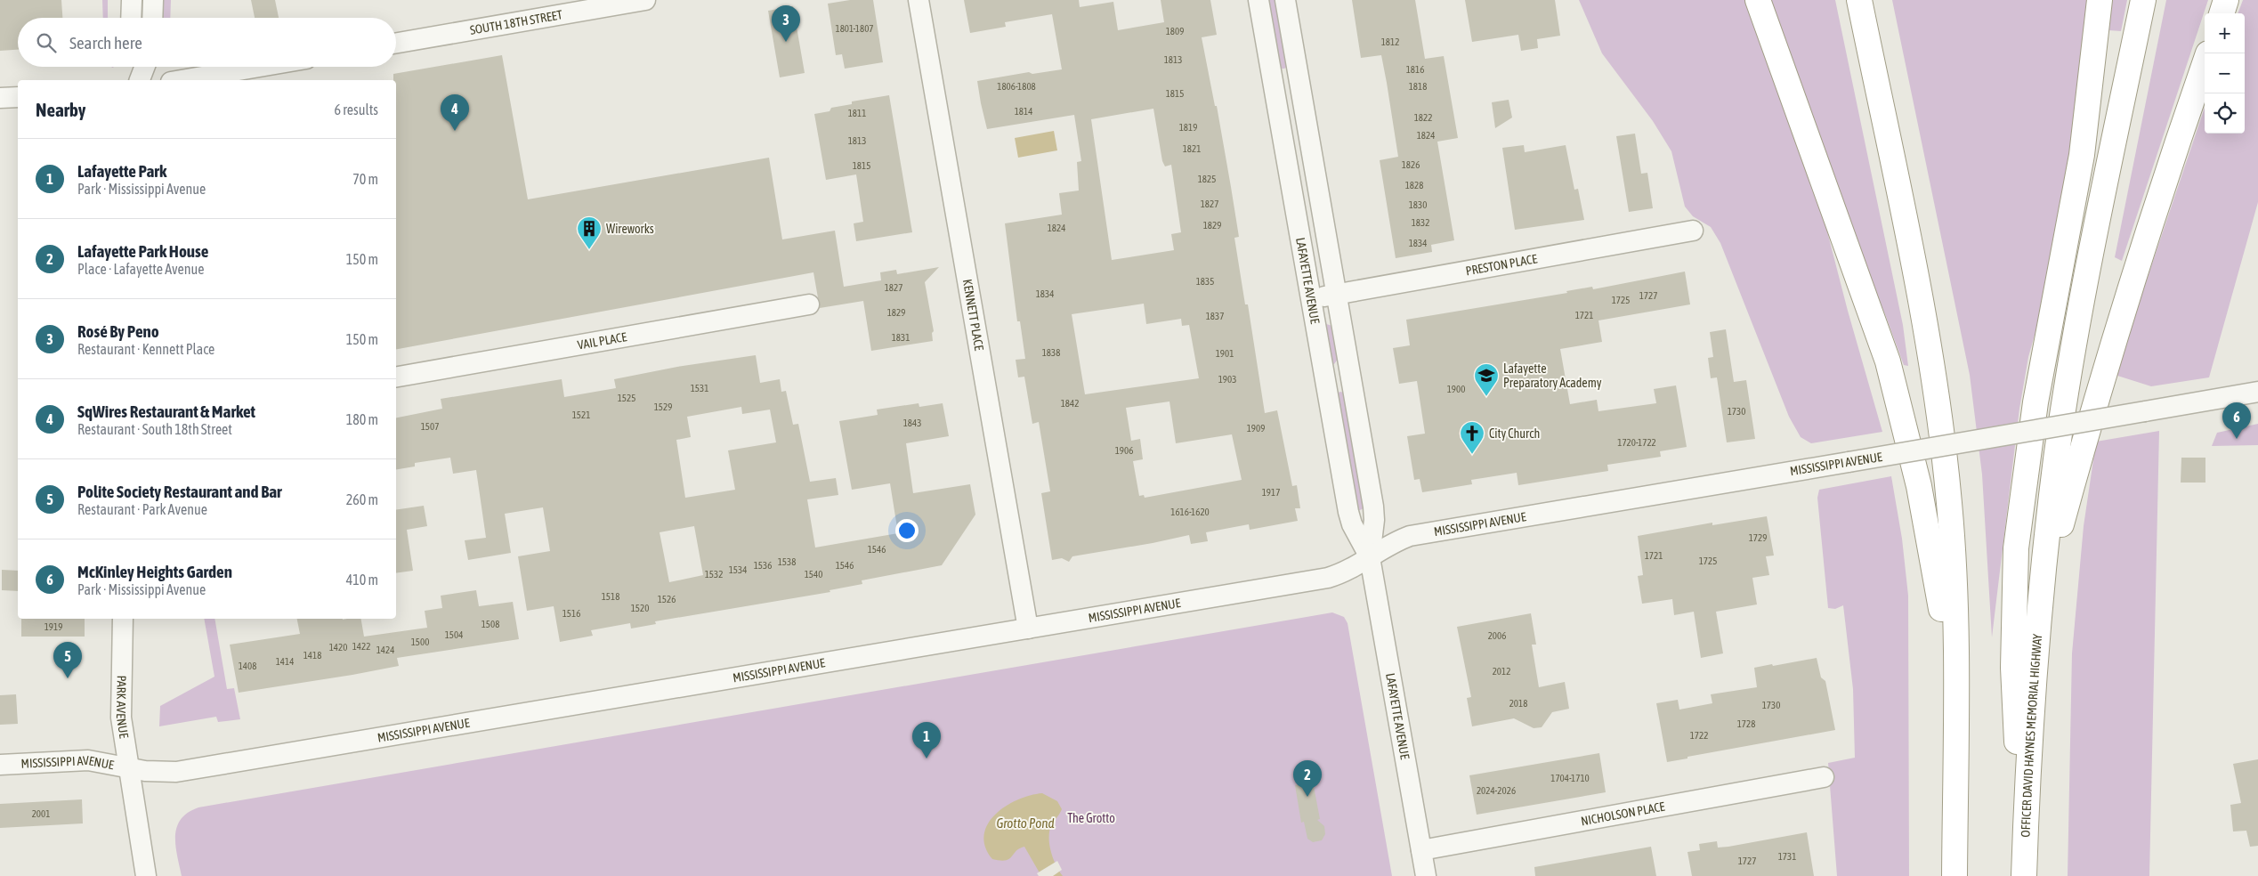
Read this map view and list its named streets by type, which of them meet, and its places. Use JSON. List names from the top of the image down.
{
  "streets": {
    "highway": ["OFFICER DAVID HAYNES MEMORIAL HIGHWAY"],
    "street": [
      "SOUTH 18TH STREET",
      "PRESTON PLACE",
      "LAFAYETTE AVENUE",
      "KENNETT PLACE",
      "VAIL PLACE",
      "MISSISSIPPI AVENUE",
      "PARK AVENUE",
      "NICHOLSON PLACE"
    ]
  },
  "crossings": [
    ["PRESTON PLACE", "LAFAYETTE AVENUE"],
    ["LAFAYETTE AVENUE", "MISSISSIPPI AVENUE"],
    ["LAFAYETTE AVENUE", "NICHOLSON PLACE"],
    ["KENNETT PLACE", "MISSISSIPPI AVENUE"],
    ["MISSISSIPPI AVENUE", "PARK AVENUE"]
  ],
  "water": ["Grotto Pond"],
  "parks": ["The Grotto"],
  "places": {
    "building": ["Wireworks"],
    "school or university": ["Lafayette Preparatory Academy"],
    "church": ["City Church"]
  },
  "house_numbers": [
    "1801-1807",
    "1809",
    "1812",
    "1813",
    "1816",
    "1806-1808",
    "1818",
    "1815",
    "1814",
    "1811",
    "1822",
    "1819",
    "1824",
    "1813",
    "1821",
    "1826",
    "1815",
    "1825",
    "1828",
    "1827",
    "1830",
    "1832",
    "1829",
    "1824",
    "1834",
    "1835",
    "1827",
    "1834",
    "1727",
    "1725",
    "1829",
    "1721",
    "1837",
    "1831",
    "1838",
    "1901",
    "1903",
    "1531",
    "1900",
    "1525",
    "1842",
    "1529",
    "1730",
    "1521",
    "1843",
    "1507",
    "1909",
    "1720-1722",
    "1906",
    "1917",
    "1616-1620",
    "1729",
    "1546",
    "1721",
    "1725",
    "1538",
    "1536",
    "1546",
    "1534",
    "1532",
    "1540",
    "1518",
    "1526",
    "1520",
    "1516",
    "1508",
    "1919",
    "1504",
    "2006",
    "1500",
    "1422",
    "1420",
    "1424",
    "1418",
    "1414",
    "1408",
    "2012",
    "2018",
    "1730",
    "1728",
    "1722",
    "1704-1710",
    "2024-2026",
    "2001",
    "1731",
    "1727"
  ],
  "page": {
    "pins": [
      "3",
      "4",
      "6",
      "5",
      "1",
      "2"
    ],
    "map_buttons": ["+", "−"],
    "search": "Search here",
    "heading": ["Nearby", "6 results"],
    "list": [
      {
        "mark": "1",
        "name": "Lafayette Park",
        "note": "Park · Mississippi Avenue",
        "value": "70 m"
      },
      {
        "mark": "2",
        "name": "Lafayette Park House",
        "note": "Place · Lafayette Avenue",
        "value": "150 m"
      },
      {
        "mark": "3",
        "name": "Rosé By Peno",
        "note": "Restaurant · Kennett Place",
        "value": "150 m"
      },
      {
        "mark": "4",
        "name": "SqWires Restaurant & Market",
        "note": "Restaurant · South 18th Street",
        "value": "180 m"
      },
      {
        "mark": "5",
        "name": "Polite Society Restaurant and Bar",
        "note": "Restaurant · Park Avenue",
        "value": "260 m"
      },
      {
        "mark": "6",
        "name": "McKinley Heights Garden",
        "note": "Park · Mississippi Avenue",
        "value": "410 m"
      }
    ]
  }
}
